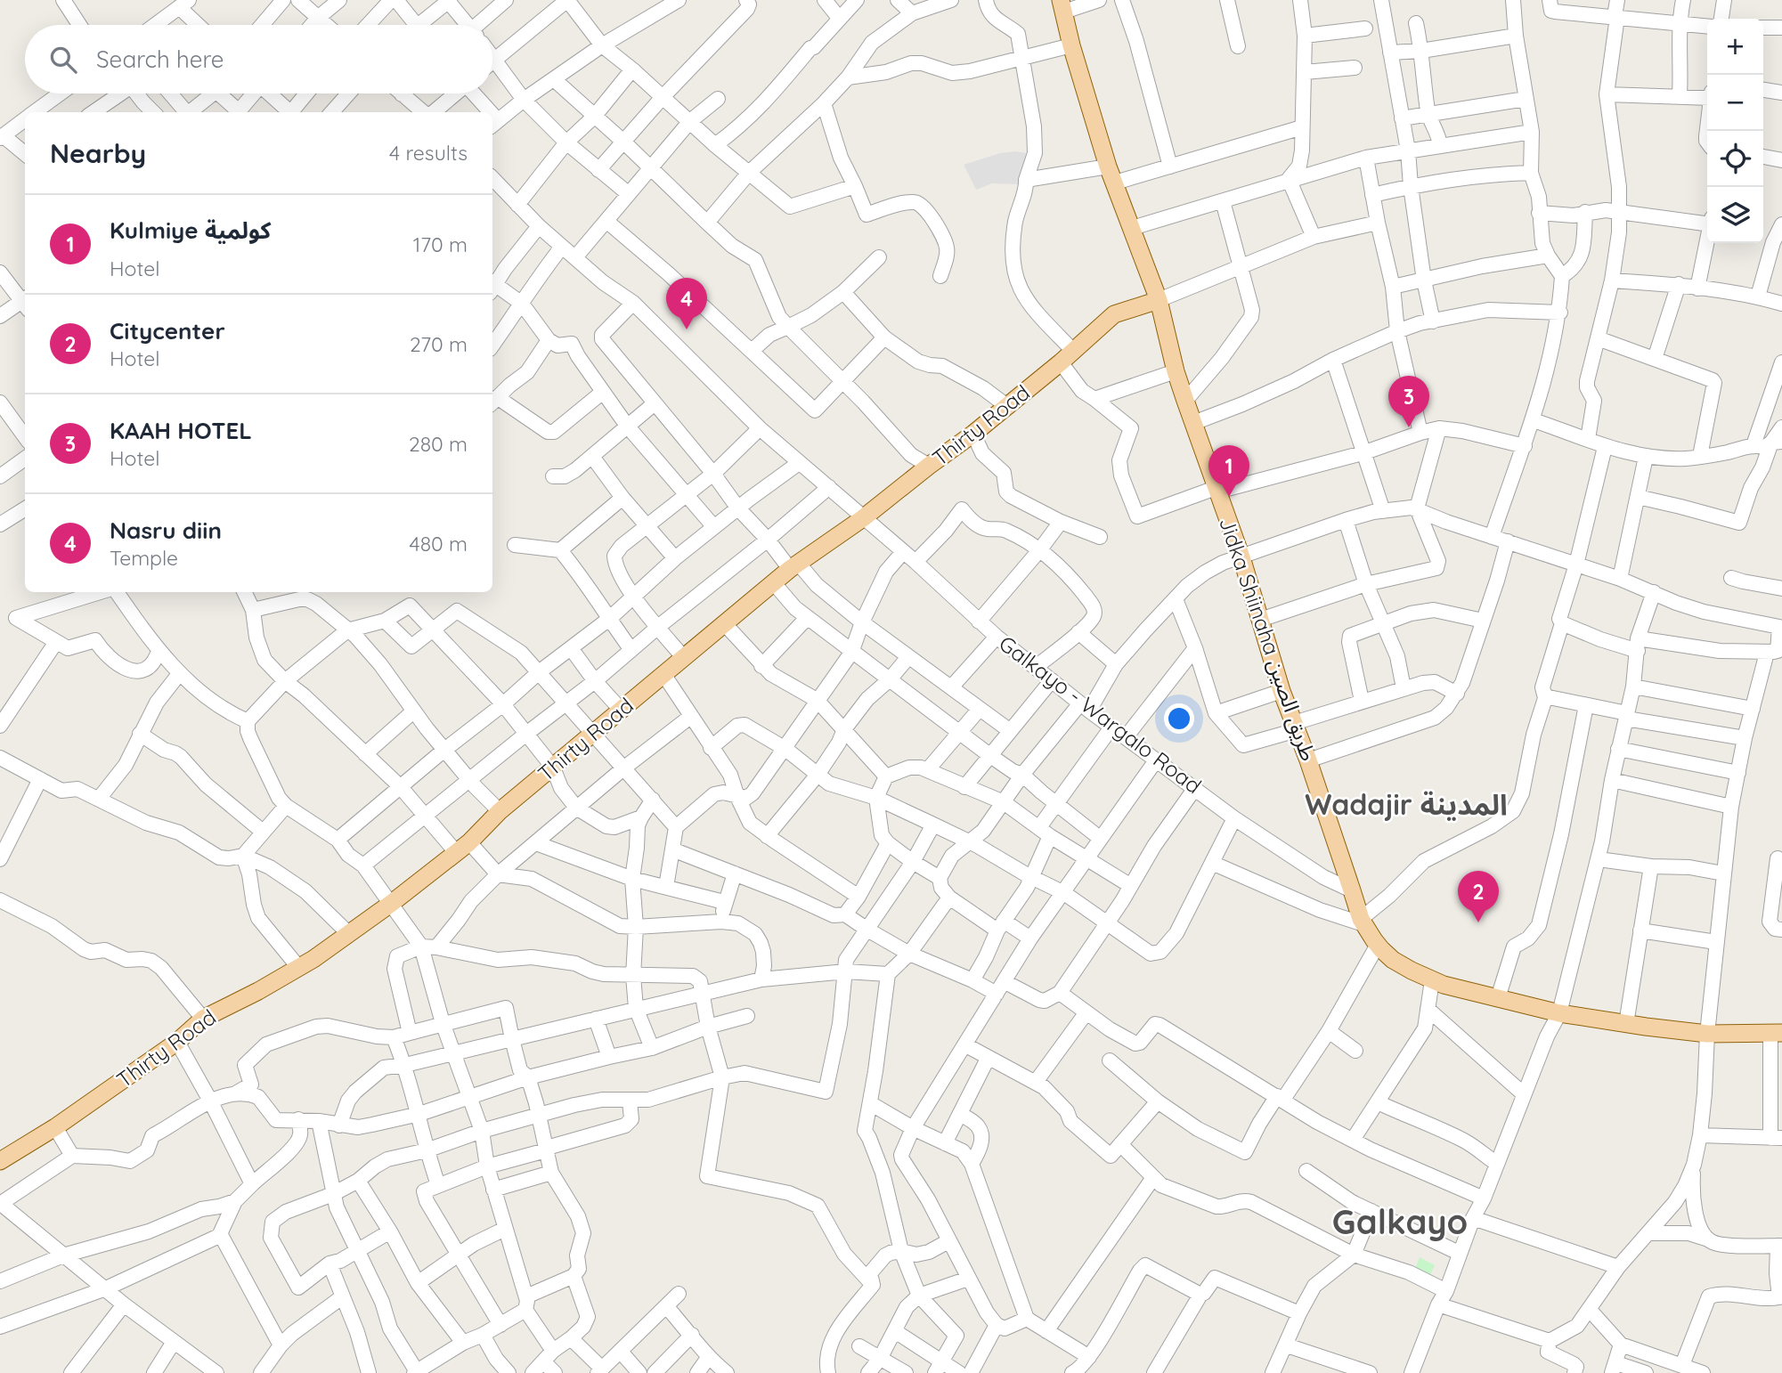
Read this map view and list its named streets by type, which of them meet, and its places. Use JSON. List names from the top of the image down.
{
  "streets": {
    "main road": ["Thirty Road", "Jidka Shiinaha طريق الصين"],
    "street": ["Galkayo - Wargalo Road"]
  },
  "crossings": [
    ["Thirty Road", "Jidka Shiinaha طريق الصين"],
    ["Thirty Road", "Galkayo - Wargalo Road"],
    ["Jidka Shiinaha طريق الصين", "Galkayo - Wargalo Road"]
  ],
  "districts": ["Wadajir المدينة", "Galkayo"],
  "page": {
    "map_buttons": ["+", "−"],
    "search": "Search here",
    "heading": ["Nearby", "4 results"],
    "list": [
      {
        "mark": "1",
        "name": "Kulmiye كولمية",
        "note": "Hotel",
        "value": "170 m"
      },
      {
        "mark": "2",
        "name": "Citycenter",
        "note": "Hotel",
        "value": "270 m"
      },
      {
        "mark": "3",
        "name": "KAAH HOTEL",
        "note": "Hotel",
        "value": "280 m"
      },
      {
        "mark": "4",
        "name": "Nasru diin",
        "note": "Temple",
        "value": "480 m"
      }
    ],
    "pins": [
      "4",
      "3",
      "1",
      "2"
    ]
  }
}
